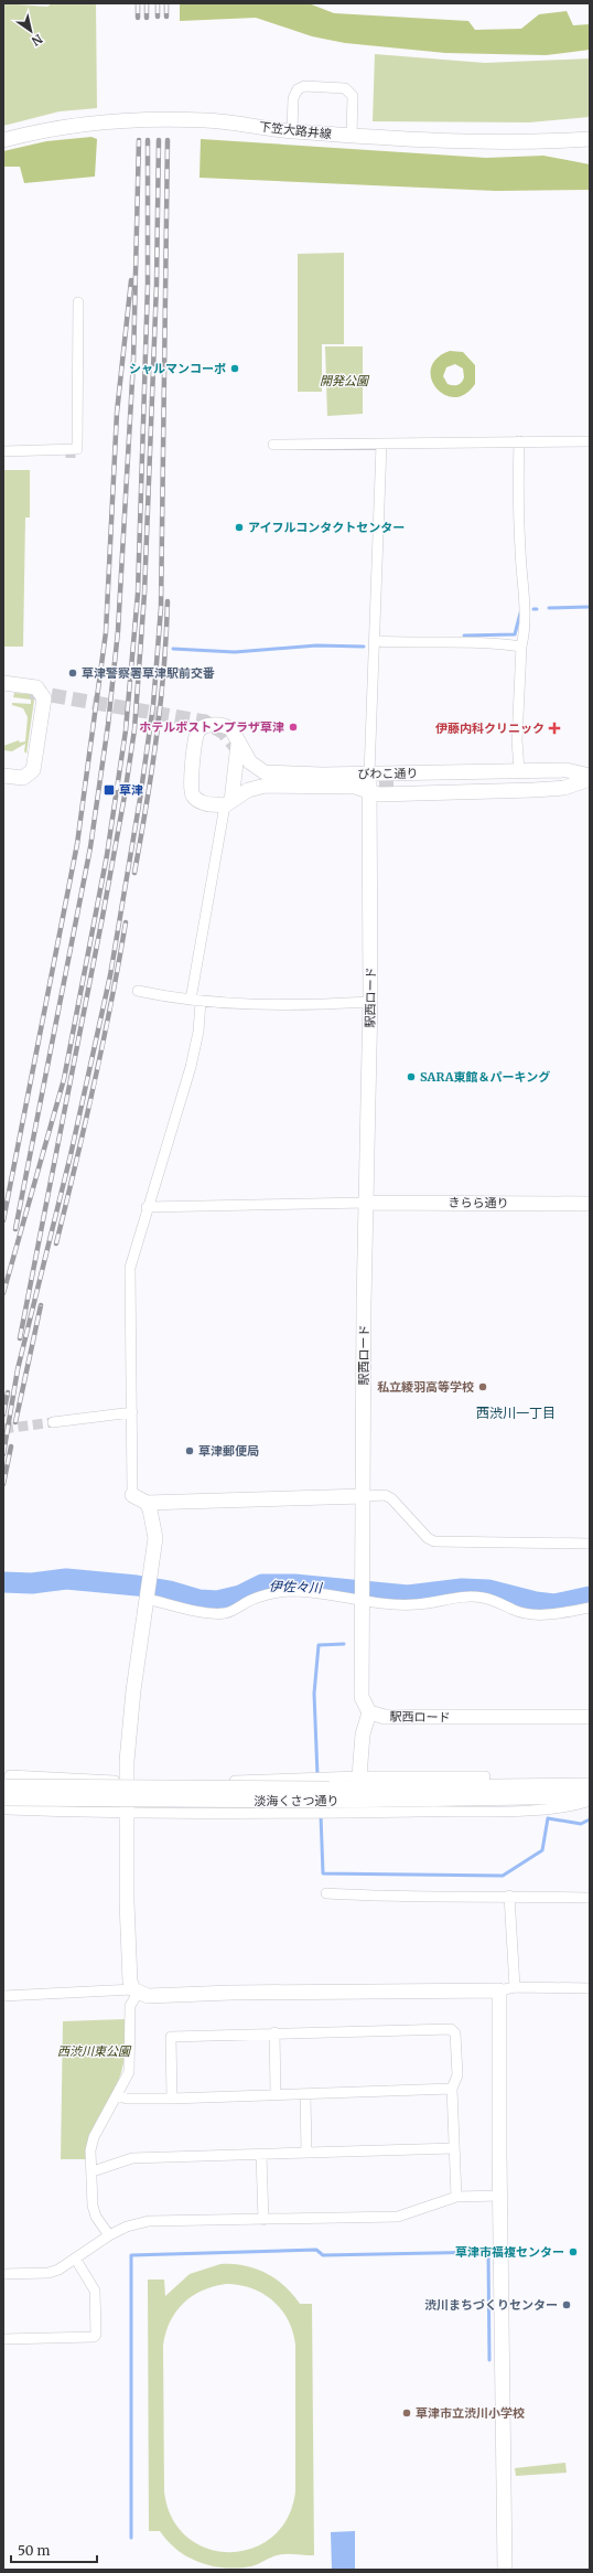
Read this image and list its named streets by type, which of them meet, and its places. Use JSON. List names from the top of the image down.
{
  "streets": {
    "street": [
      "下笠大路井線",
      "びわこ通り",
      "駅西ロード",
      "きらら通り",
      "淡海くさつ通り"
    ]
  },
  "crossings": [
    ["びわこ通り", "駅西ロード"],
    ["駅西ロード", "きらら通り"]
  ],
  "districts": ["西渋川一丁目"],
  "water": ["伊佐々川"],
  "parks": ["開発公園", "西渋川東公園"],
  "places": {
    "other": [
      "シャルマンコーポ",
      "アイフルコンタクトセンター",
      "草津警察署草津駅前交番",
      "ホテルボストンプラザ草津",
      "SARA東館＆パーキング",
      "私立綾羽高等学校",
      "草津郵便局",
      "草津市福複センター",
      "渋川まちづくりセンター",
      "草津市立渋川小学校"
    ],
    "health": ["伊藤内科クリニック"],
    "transit": ["草津"]
  },
  "scale_bar": "50 m",
  "north": "bottom right"
}
